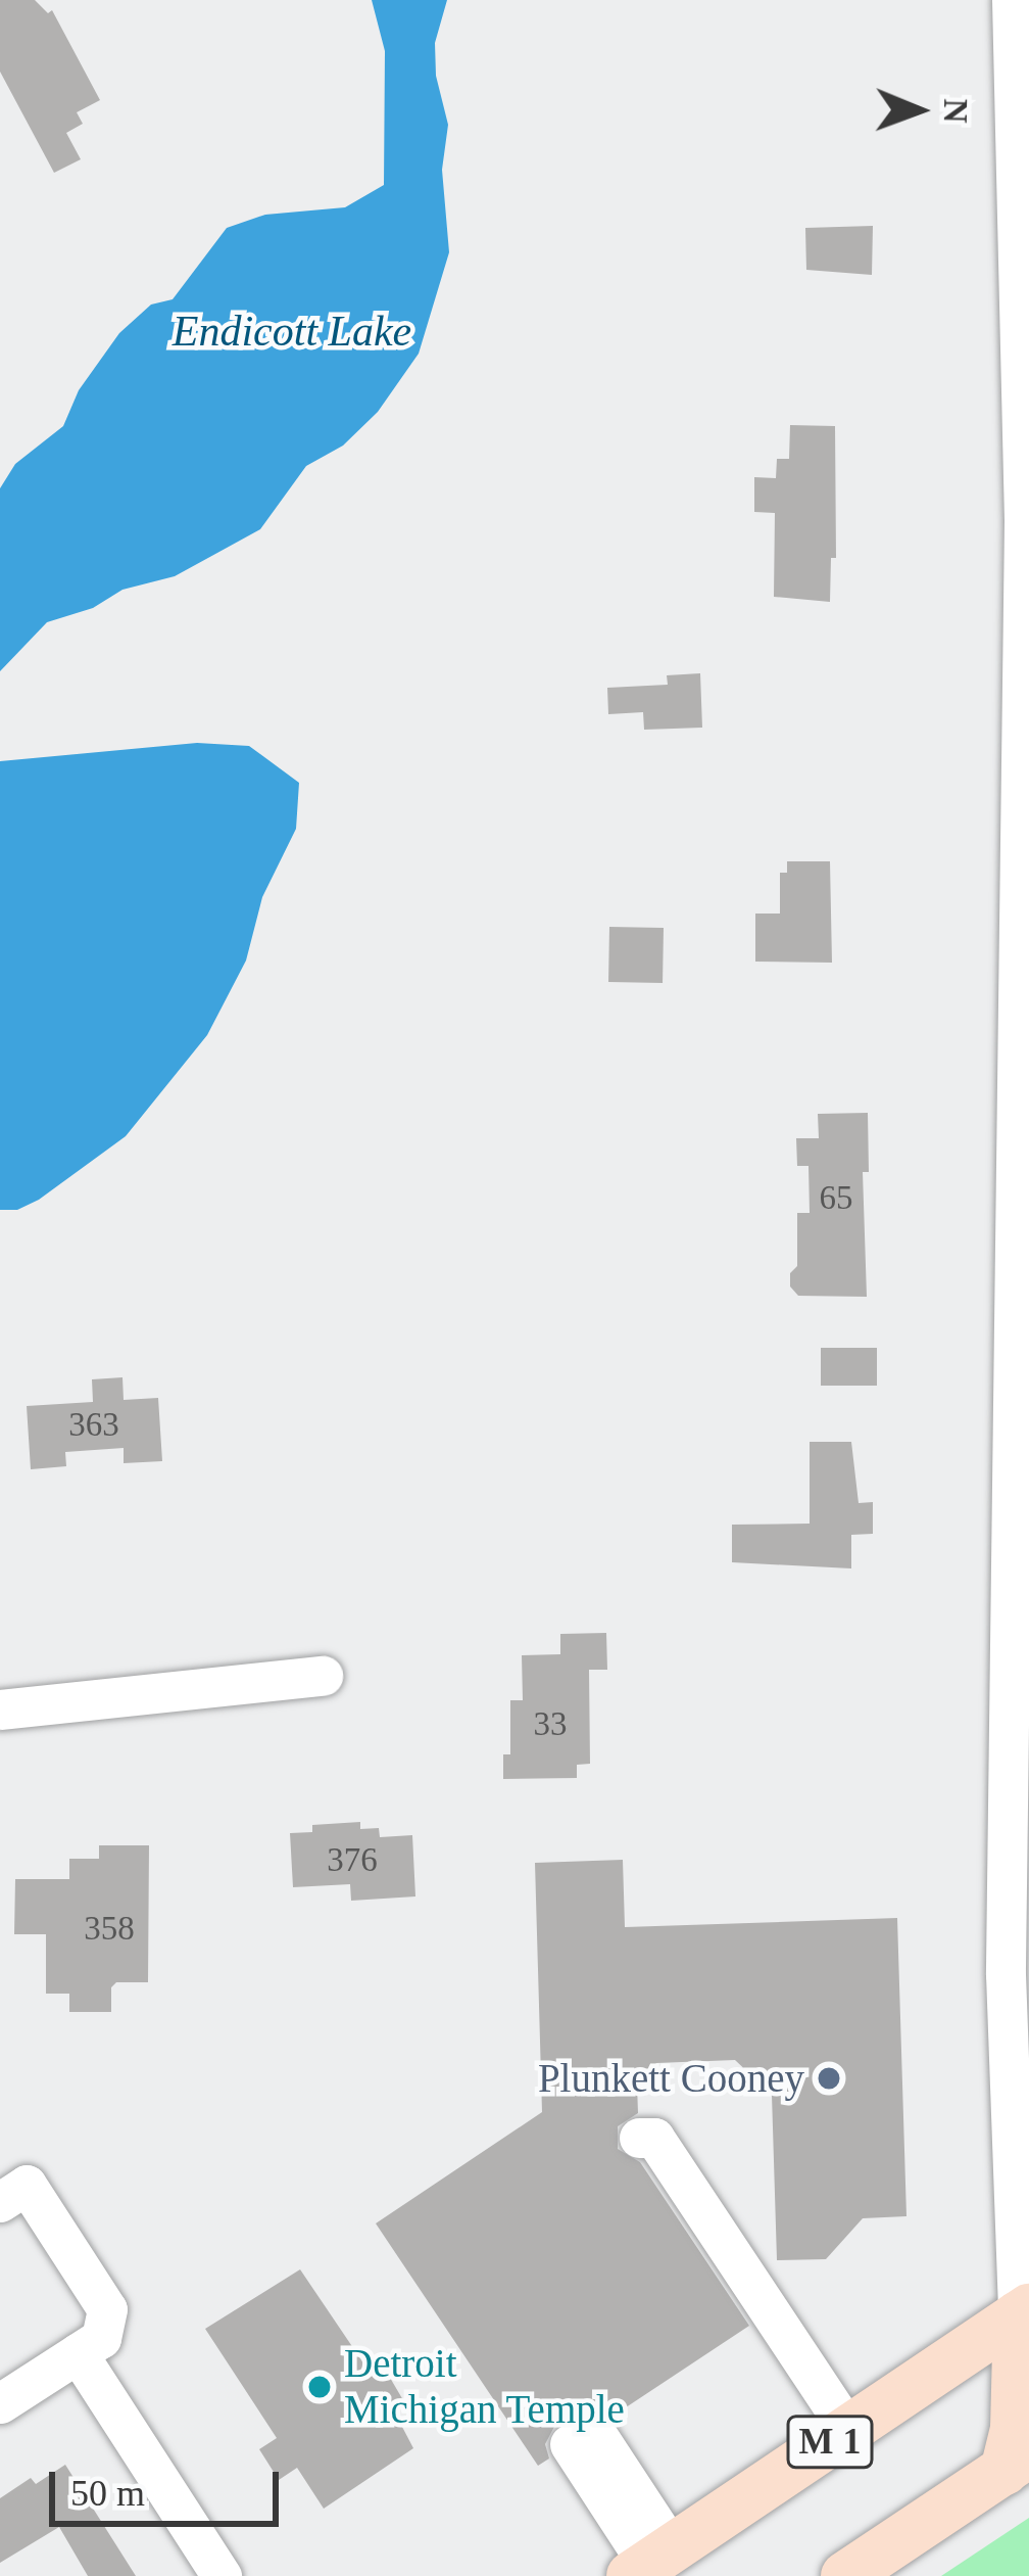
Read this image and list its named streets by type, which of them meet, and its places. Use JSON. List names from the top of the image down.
{
  "streets": {
    "main road": ["M 1"]
  },
  "water": ["Endicott Lake"],
  "places": ["Plunkett Cooney", "Detroit Michigan Temple"],
  "house_numbers": [
    "65",
    "363",
    "33",
    "376",
    "358"
  ],
  "scale_bar": "50 m",
  "north": "right"
}
